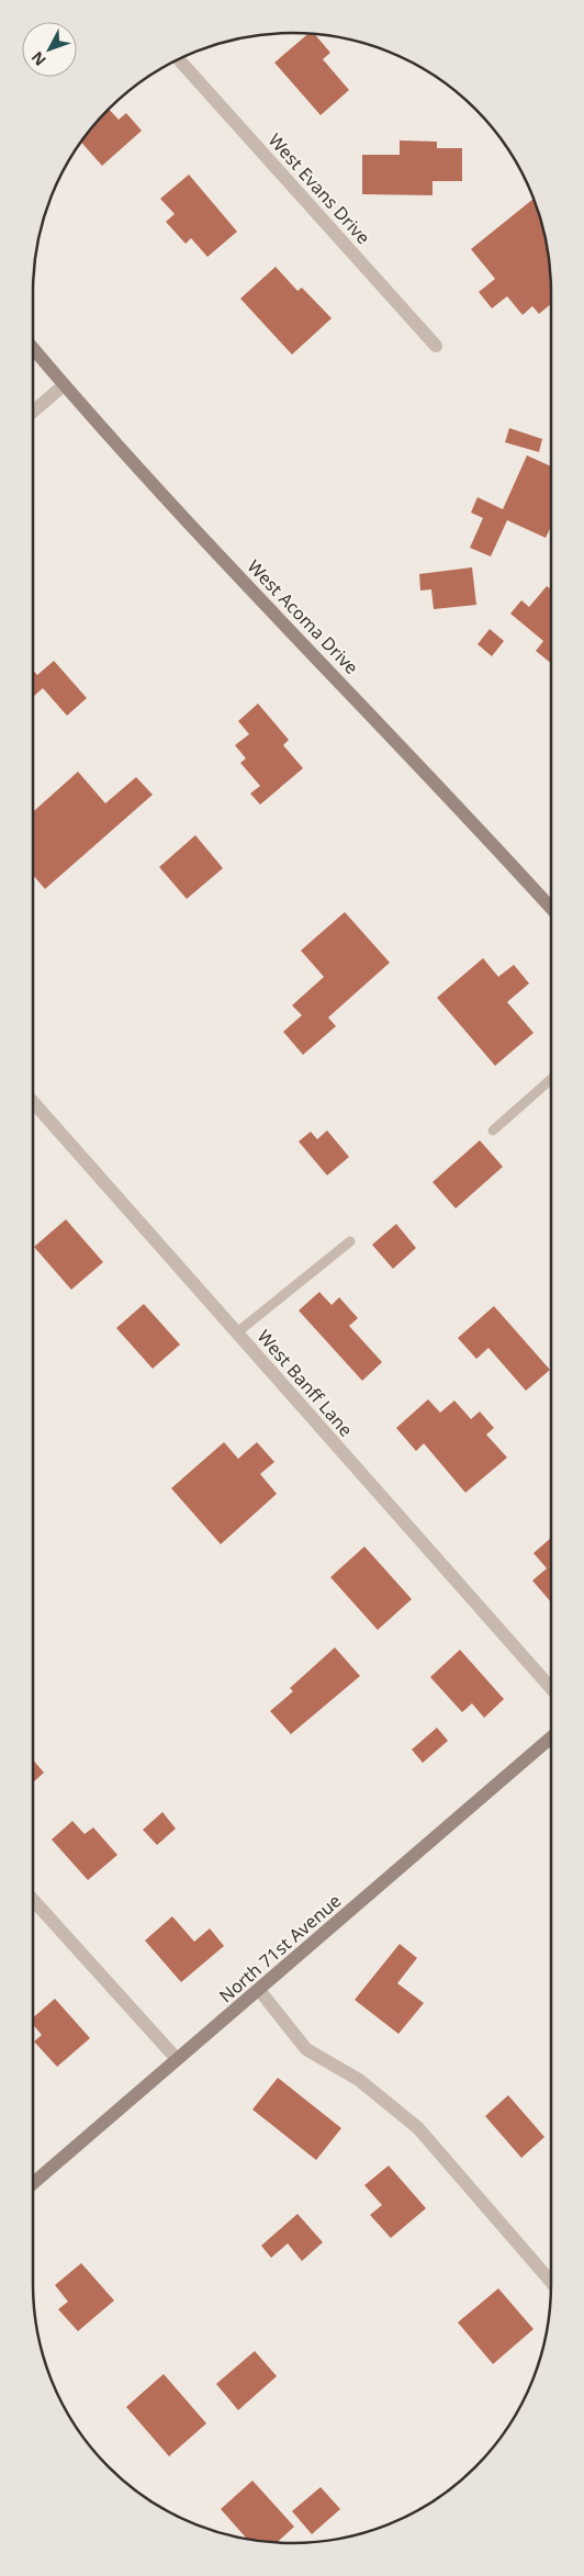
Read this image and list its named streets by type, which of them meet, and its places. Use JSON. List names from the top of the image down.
{
  "streets": {
    "street": [
      "West Evans Drive",
      "West Acoma Drive",
      "West Banff Lane",
      "North 71st Avenue"
    ]
  },
  "north": "bottom left"
}
